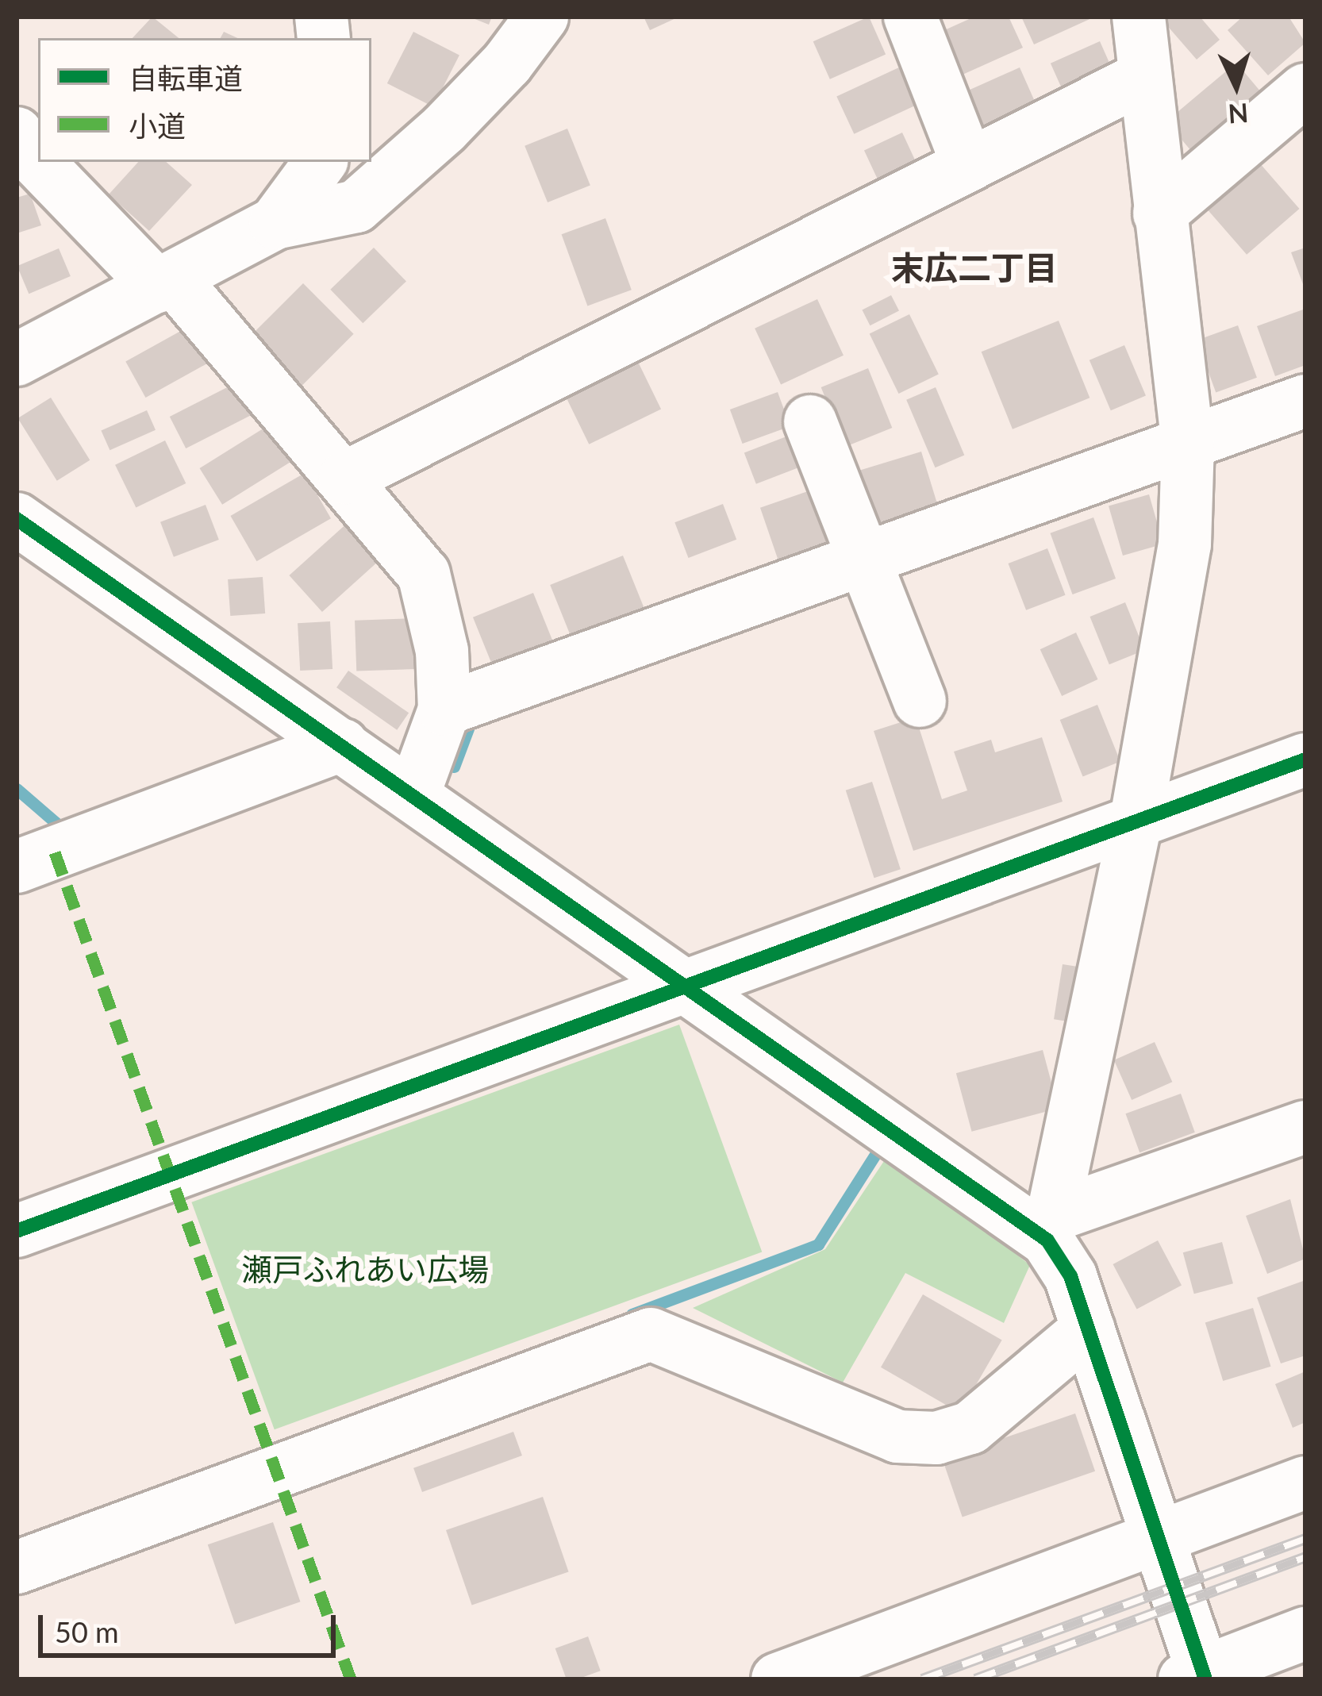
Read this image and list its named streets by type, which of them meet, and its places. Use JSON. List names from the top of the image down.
{
  "districts": ["末広二丁目"],
  "parks": ["瀬戸ふれあい広場"],
  "legend": ["自転車道", "小道"],
  "scale_bar": "50 m",
  "north": "bottom"
}
